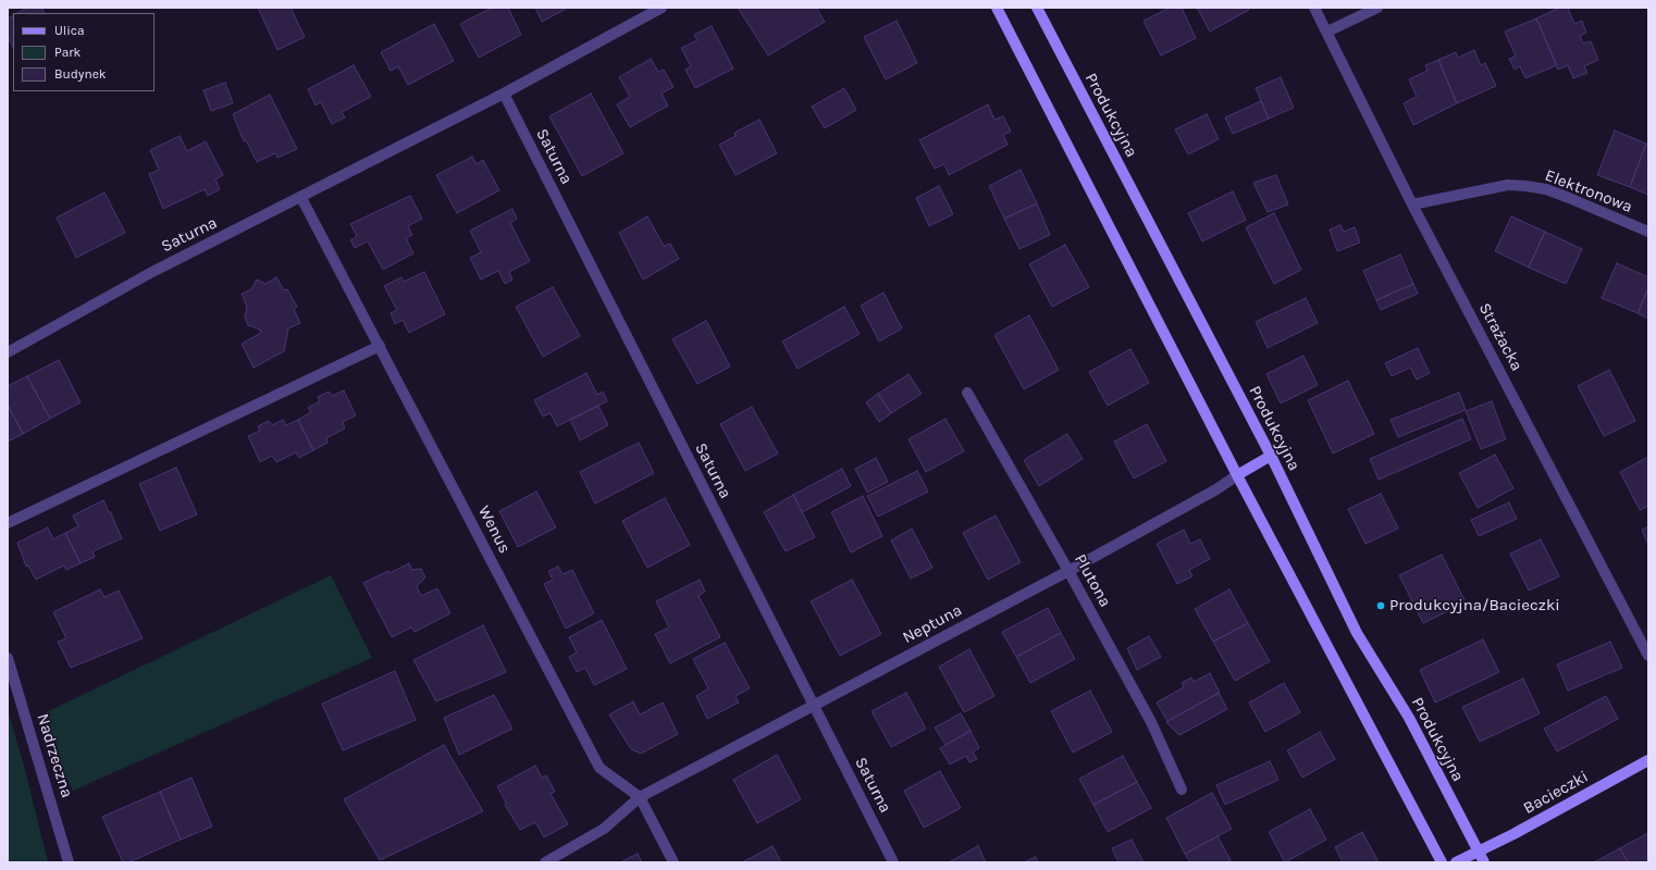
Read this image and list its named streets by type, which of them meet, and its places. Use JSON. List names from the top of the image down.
{
  "streets": {
    "main road": ["Produkcyjna", "Bacieczki"],
    "street": [
      "Saturna",
      "Elektronowa",
      "Strażacka",
      "Wenus",
      "Plutona",
      "Neptuna",
      "Nadrzeczna"
    ]
  },
  "crossings": [
    ["Produkcyjna", "Bacieczki"],
    ["Saturna", "Wenus"],
    ["Saturna", "Neptuna"],
    ["Elektronowa", "Strażacka"],
    ["Wenus", "Neptuna"],
    ["Plutona", "Neptuna"]
  ],
  "places": ["Produkcyjna/Bacieczki"],
  "legend": ["Ulica", "Park", "Budynek"]
}
